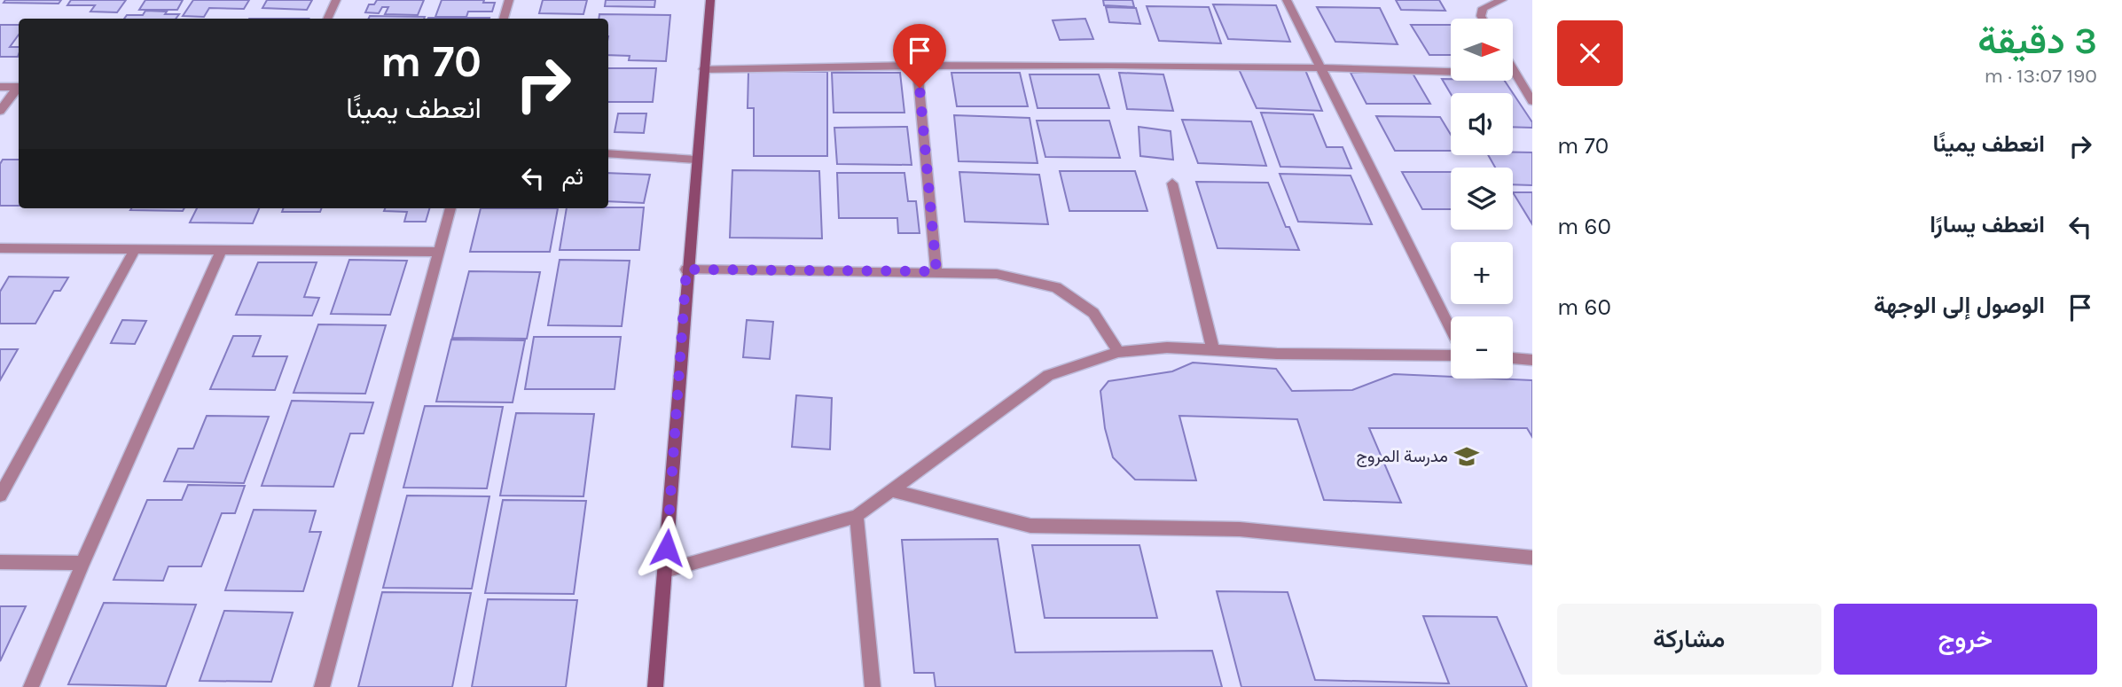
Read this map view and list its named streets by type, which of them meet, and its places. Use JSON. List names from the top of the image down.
{
  "places": {
    "school or university": ["مدرسة المروج"]
  },
  "north": "right",
  "page": {
    "heading": ["3 دقيقة", "190 m · 13:07"],
    "map_buttons": ["+", "−"],
    "turn": ["70 m", "انعطف يمينًا"],
    "list": [
      {
        "name": "انعطف يمينًا",
        "value": "70 m"
      },
      {
        "name": "انعطف يسارًا",
        "value": "60 m"
      },
      {
        "name": "الوصول إلى الوجهة",
        "value": "60 m"
      }
    ],
    "then": "ثم",
    "buttons": ["خروج", "مشاركة"]
  }
}
